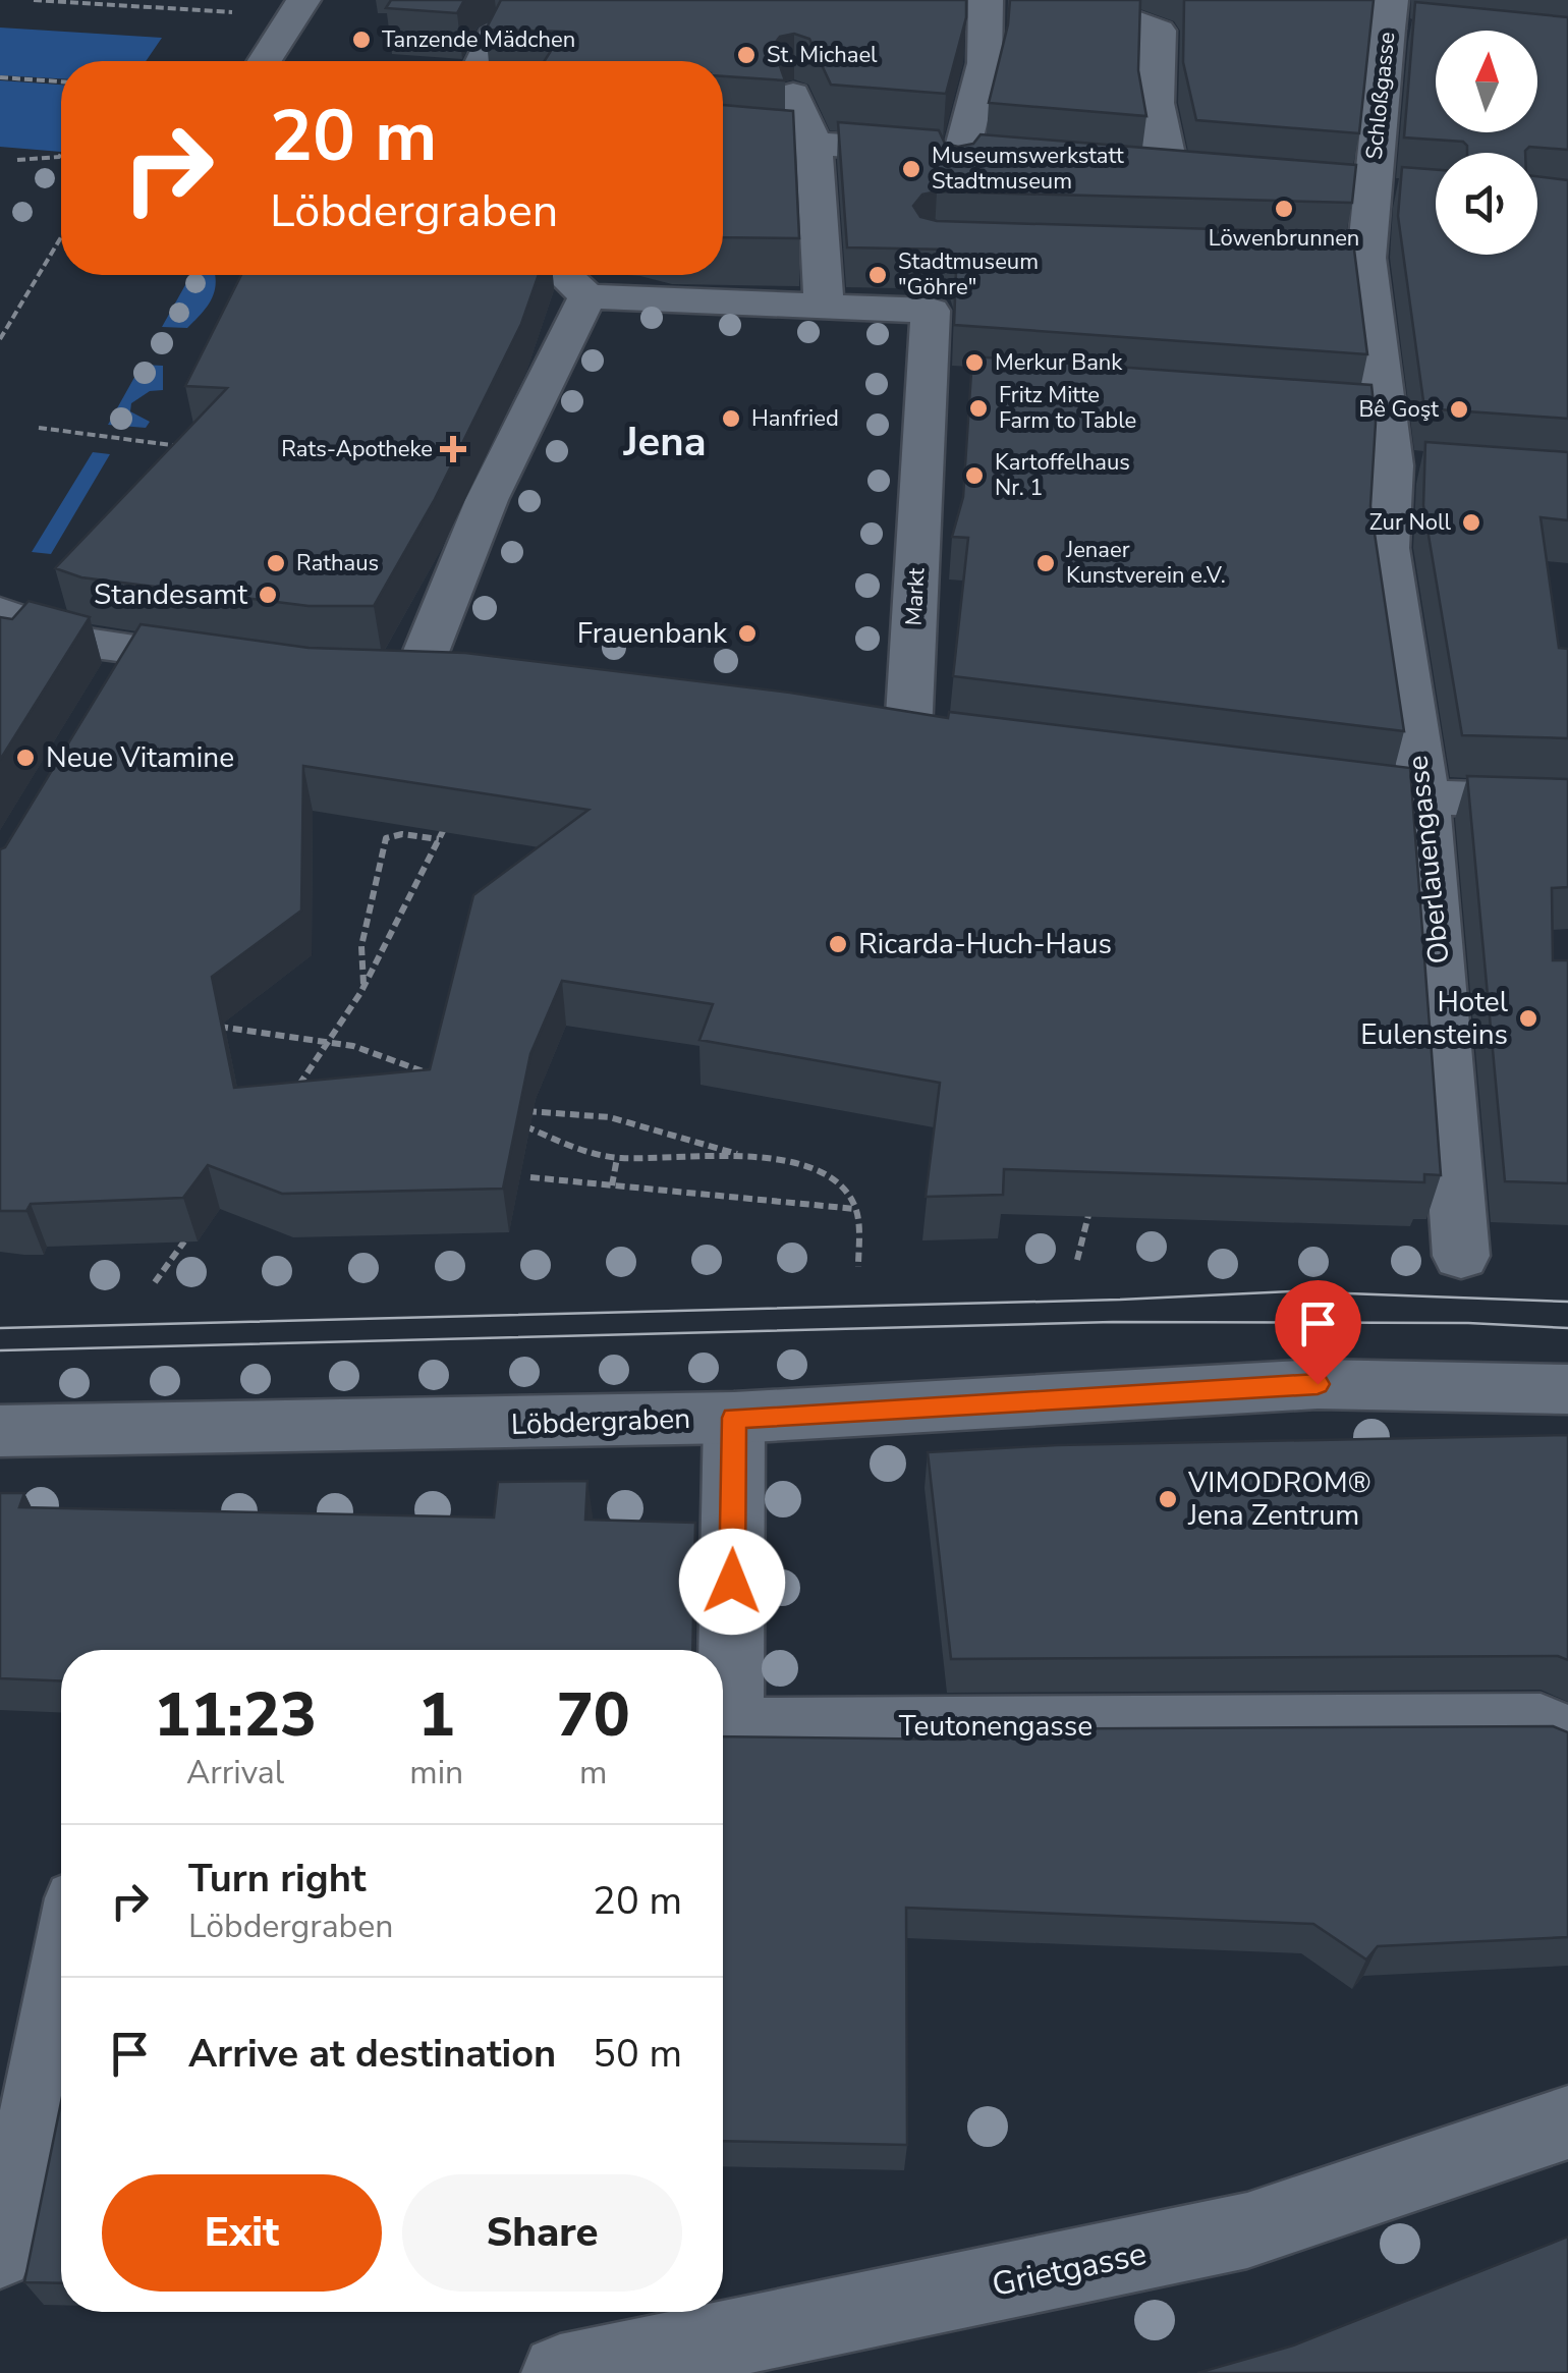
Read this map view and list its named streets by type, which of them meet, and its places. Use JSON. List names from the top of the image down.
{
  "streets": {
    "street": [
      "Schloßgasse",
      "Markt",
      "Oberlauengasse",
      "Löbdergraben",
      "Teutonengasse",
      "Grietgasse"
    ]
  },
  "crossings": [
    ["Schloßgasse", "Oberlauengasse"],
    ["Löbdergraben", "Teutonengasse"]
  ],
  "districts": ["Jena"],
  "places": {
    "other": [
      "Tanzende Mädchen",
      "St. Michael",
      "Museumswerkstatt Stadtmuseum",
      "Löwenbrunnen",
      "Stadtmuseum \"Göhre\"",
      "Merkur Bank",
      "Fritz Mitte Farm to Table",
      "Bê Goşt",
      "Hanfried",
      "Kartoffelhaus Nr. 1",
      "Zur Noll",
      "Rathaus",
      "Jenaer Kunstverein e.V.",
      "Standesamt",
      "Frauenbank",
      "Neue Vitamine",
      "Ricarda-Huch-Haus",
      "Hotel Eulensteins",
      "VIMODROM® Jena Zentrum"
    ],
    "health": ["Rats-Apotheke"]
  },
  "north": "top",
  "page": {
    "turn": ["20 m", "Löbdergraben"],
    "eta": [
      "11:23",
      "Arrival",
      "1",
      "min",
      "70",
      "m"
    ],
    "list": [
      {
        "name": "Turn right",
        "note": "Löbdergraben",
        "value": "20 m"
      },
      {
        "name": "Arrive at destination",
        "value": "50 m"
      }
    ],
    "buttons": ["Exit", "Share"]
  }
}
